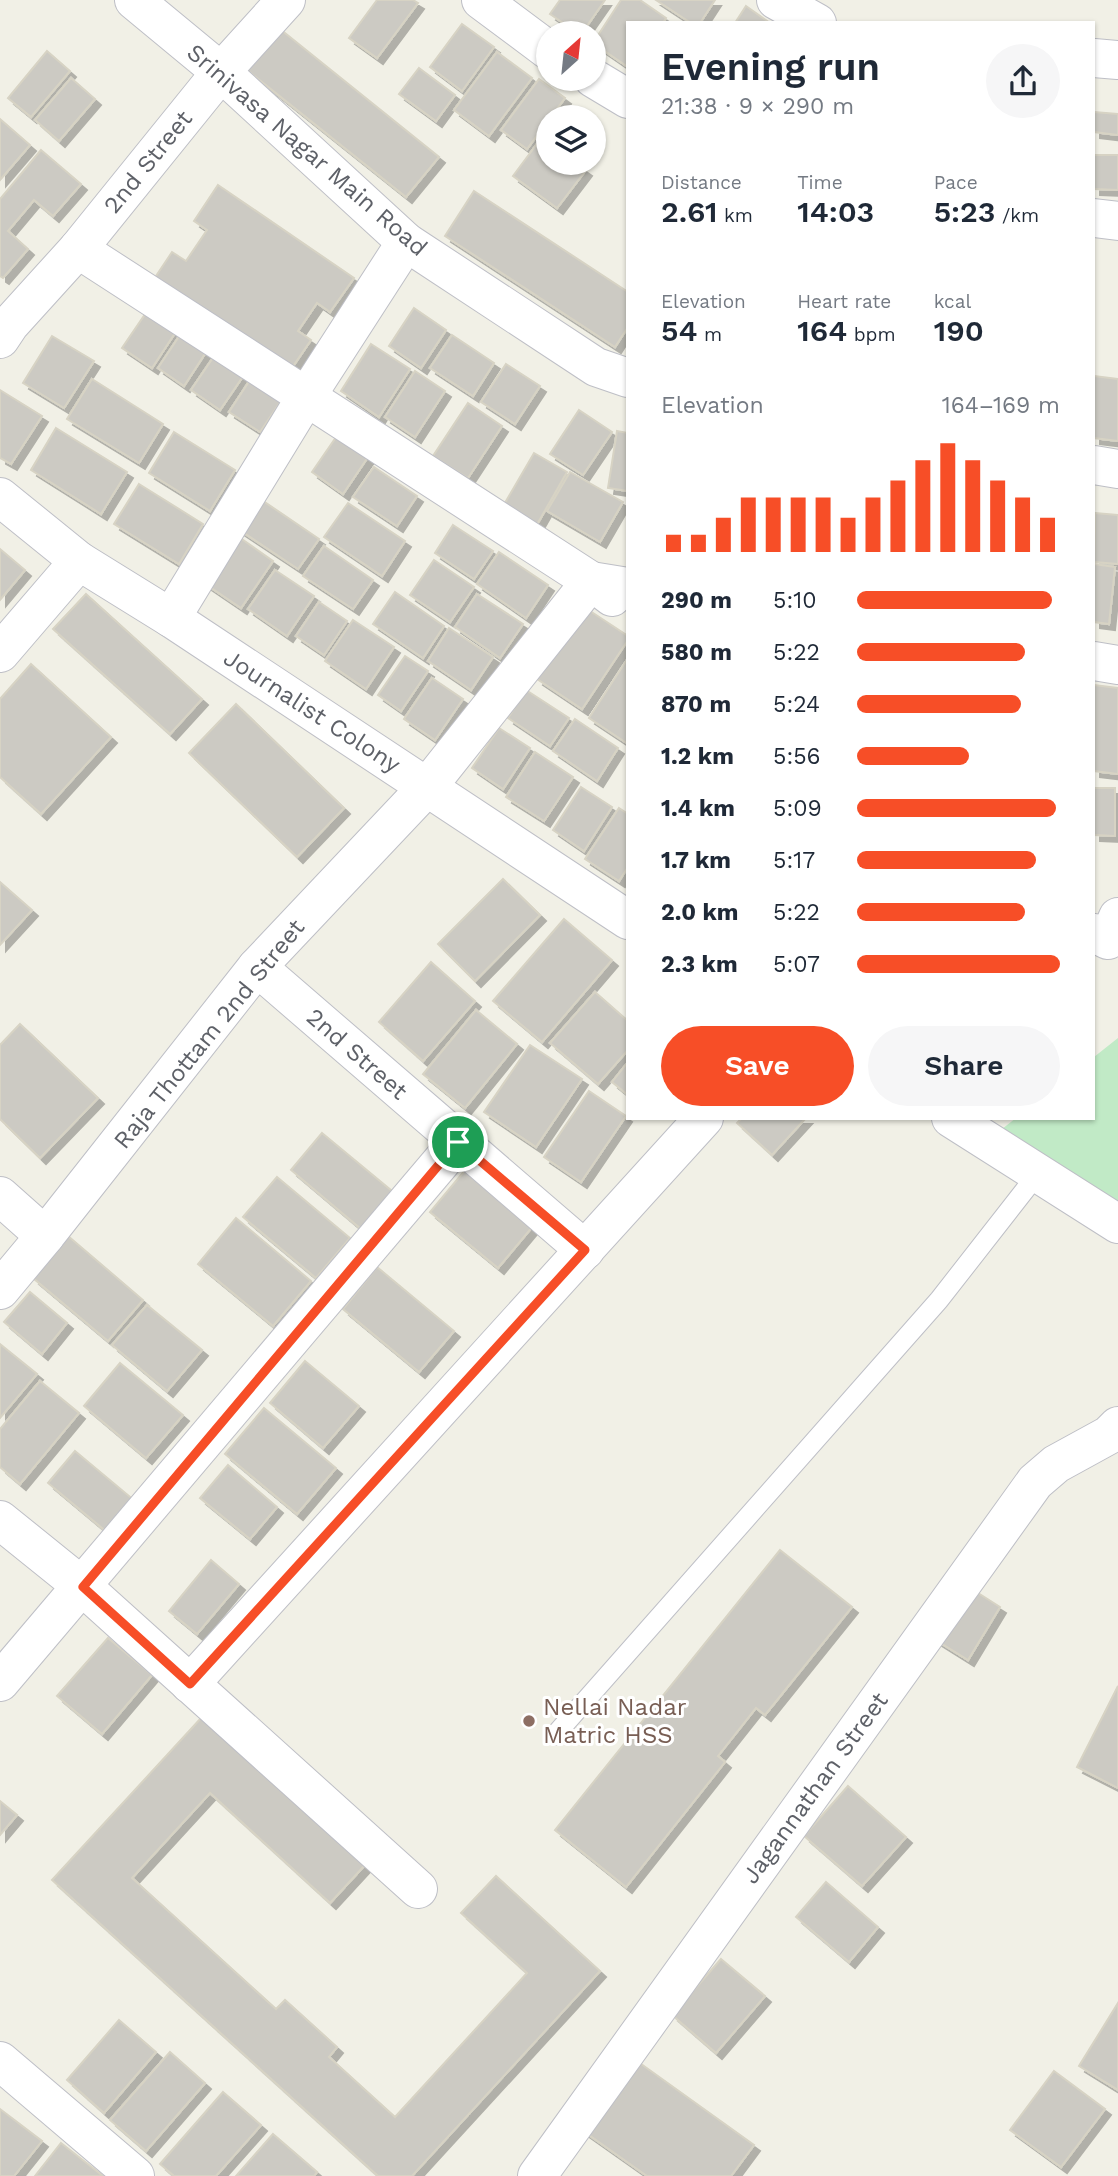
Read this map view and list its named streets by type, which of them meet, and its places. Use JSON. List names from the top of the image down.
{
  "streets": {
    "street": [
      "Srinivasa Nagar Main Road",
      "2nd Street",
      "Journalist Colony",
      "Raja Thottam 2nd Street",
      "Jagannathan Street"
    ]
  },
  "crossings": [
    ["Srinivasa Nagar Main Road", "2nd Street"],
    ["2nd Street", "Raja Thottam 2nd Street"],
    ["Journalist Colony", "Raja Thottam 2nd Street"]
  ],
  "places": ["Nellai Nadar Matric HSS"],
  "north": "top right",
  "page": {
    "heading": ["Evening run", "21:38 · 9 × 290 m"],
    "stats": [
      ["Distance", "2.61 km"],
      ["Time", "14:03"],
      ["Pace", "5:23 /km"],
      ["Elevation", "54 m"],
      ["Heart rate", "164 bpm"],
      ["kcal", "190"]
    ],
    "chart": ["Elevation", "164–169 m"],
    "list": [
      {
        "name": "290 m",
        "note": "5:10"
      },
      {
        "name": "580 m",
        "note": "5:22"
      },
      {
        "name": "870 m",
        "note": "5:24"
      },
      {
        "name": "1.2 km",
        "note": "5:56"
      },
      {
        "name": "1.4 km",
        "note": "5:09"
      },
      {
        "name": "1.7 km",
        "note": "5:17"
      },
      {
        "name": "2.0 km",
        "note": "5:22"
      },
      {
        "name": "2.3 km",
        "note": "5:07"
      }
    ],
    "buttons": ["Save", "Share"]
  }
}
